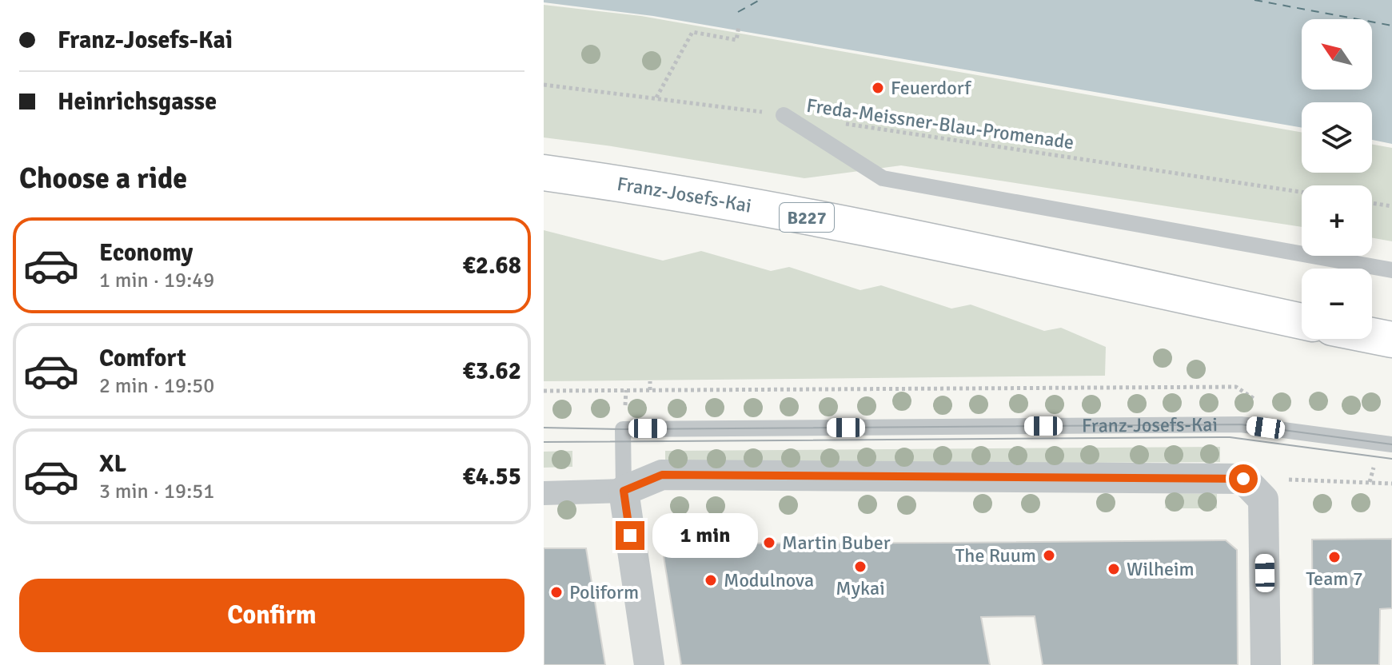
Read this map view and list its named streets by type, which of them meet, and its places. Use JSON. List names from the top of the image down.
{
  "streets": {
    "main road": ["Franz-Josefs-Kai", "B227"],
    "path": ["Freda-Meissner-Blau-Promenade"]
  },
  "places": [
    "Feuerdorf",
    "Martin Buber",
    "The Ruum",
    "Team 7",
    "Mykai",
    "Wilheim",
    "Modulnova",
    "Poliform"
  ],
  "north": "top left",
  "page": {
    "banner": ["Franz-Josefs-Kai", "Heinrichsgasse"],
    "map_buttons": ["+", "−"],
    "heading": "Choose a ride",
    "list": [
      {
        "name": "Economy",
        "note": "1 min · 19:49",
        "value": "€2.68"
      },
      {
        "name": "Comfort",
        "note": "2 min · 19:50",
        "value": "€3.62"
      },
      {
        "name": "XL",
        "note": "3 min · 19:51",
        "value": "€4.55"
      }
    ],
    "bubble": "1 min",
    "buttons": "Confirm"
  }
}
